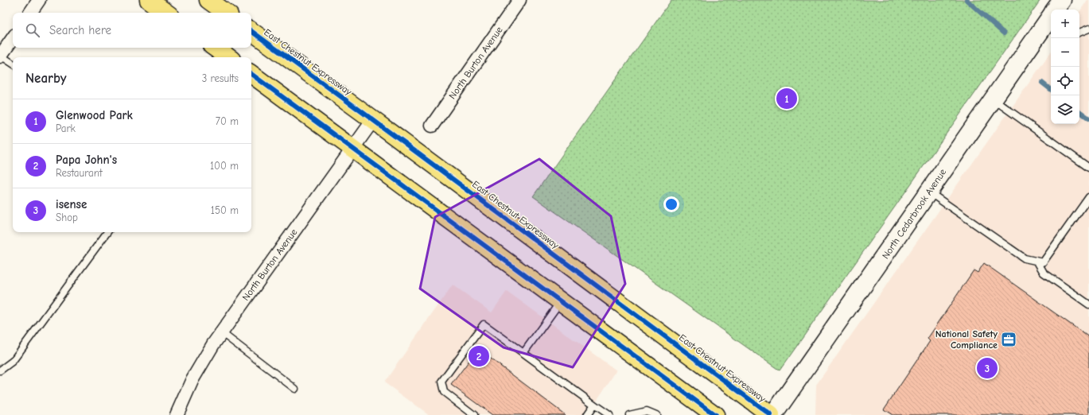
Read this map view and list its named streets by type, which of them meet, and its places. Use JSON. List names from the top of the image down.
{
  "streets": {
    "main road": ["East Chestnut Expressway"],
    "street": ["North Burton Avenue", "North Cedarbrook Avenue"]
  },
  "crossings": [
    ["East Chestnut Expressway", "North Burton Avenue"]
  ],
  "places": {
    "office": ["National Safety Compliance"]
  },
  "page": {
    "map_buttons": ["+", "−"],
    "search": "Search here",
    "heading": ["Nearby", "3 results"],
    "pins": ["1", "2", "3"],
    "list": [
      {
        "mark": "1",
        "name": "Glenwood Park",
        "note": "Park",
        "value": "70 m"
      },
      {
        "mark": "2",
        "name": "Papa John's",
        "note": "Restaurant",
        "value": "100 m"
      },
      {
        "mark": "3",
        "name": "isense",
        "note": "Shop",
        "value": "150 m"
      }
    ]
  }
}
